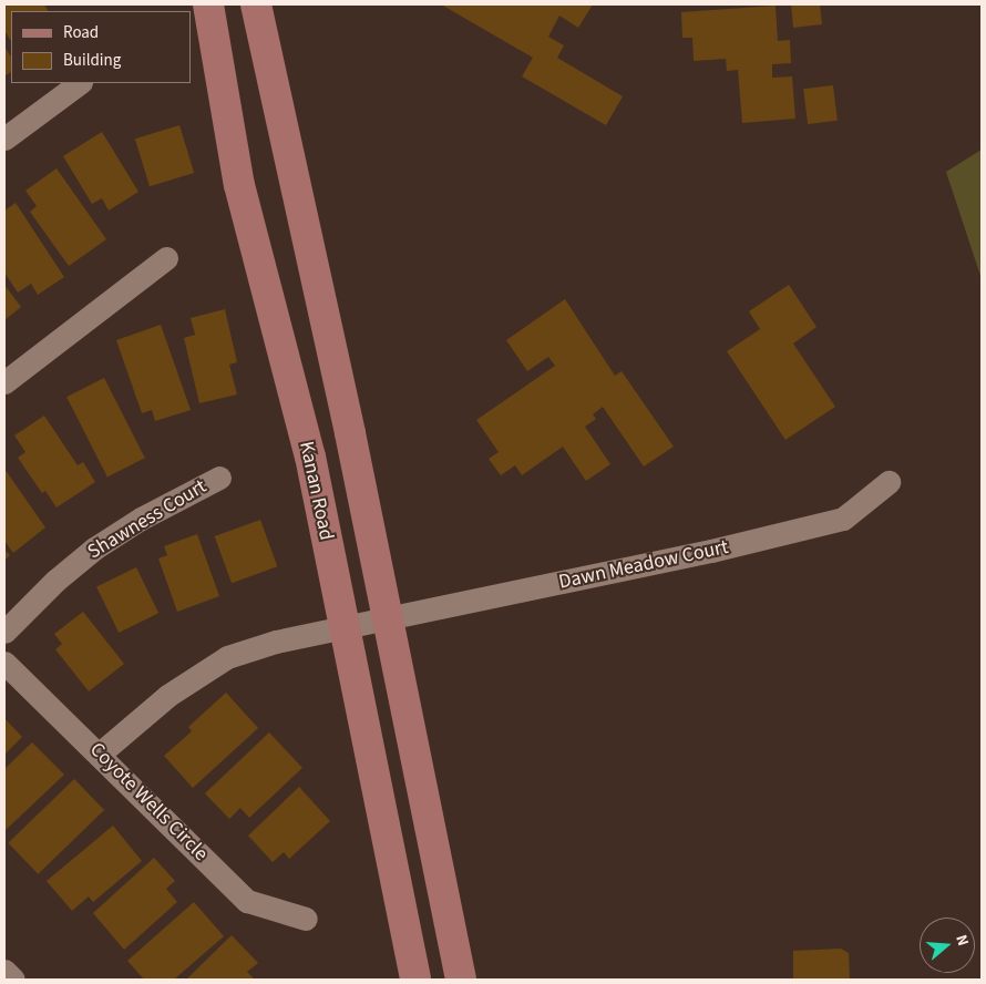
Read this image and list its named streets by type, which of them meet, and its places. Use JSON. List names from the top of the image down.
{
  "streets": {
    "main road": ["Kanan Road"],
    "street": ["Shawness Court", "Dawn Meadow Court", "Coyote Wells Circle"]
  },
  "crossings": [
    ["Kanan Road", "Dawn Meadow Court"],
    ["Dawn Meadow Court", "Coyote Wells Circle"]
  ],
  "legend": ["Road", "Building"],
  "north": "right"
}
